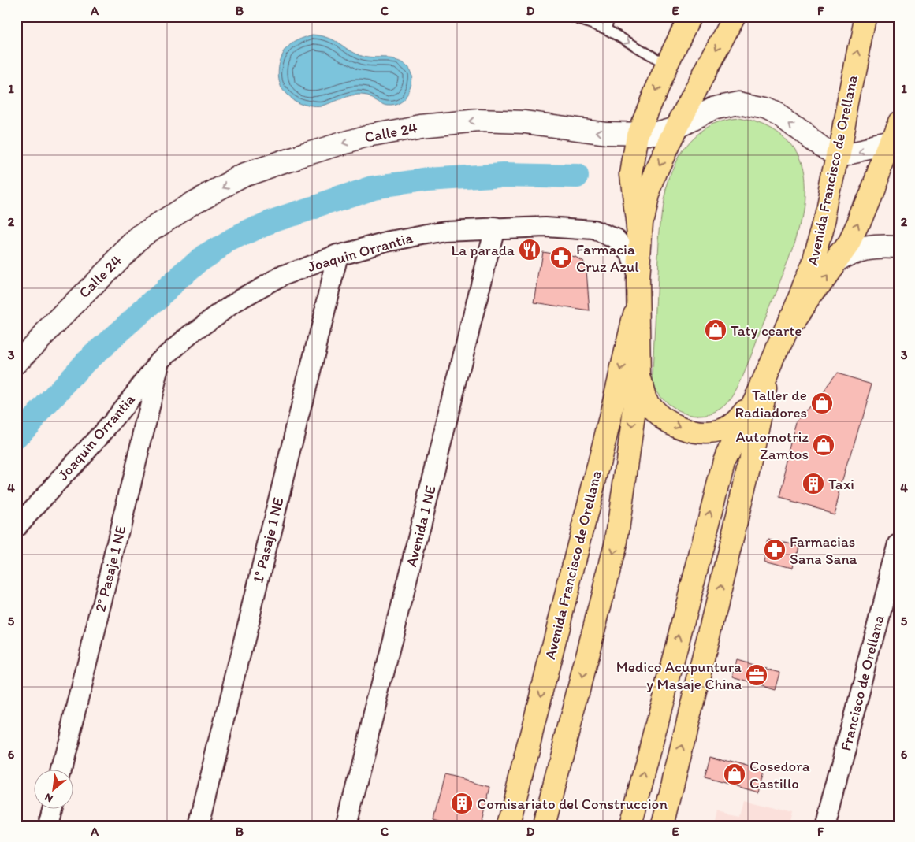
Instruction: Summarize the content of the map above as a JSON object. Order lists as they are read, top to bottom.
{
  "streets": {
    "main road": ["Avenida Francisco de Orellana"],
    "street": [
      "Calle 24",
      "Joaquin Orrantia",
      "Avenida 1 NE",
      "1° Pasaje 1 NE",
      "2° Pasaje 1 NE",
      "Francisco de Orellana"
    ]
  },
  "crossings": [
    ["Calle 24", "Avenida Francisco de Orellana"],
    ["Avenida Francisco de Orellana", "Joaquin Orrantia"],
    ["Joaquin Orrantia", "Avenida 1 NE"],
    ["Joaquin Orrantia", "1° Pasaje 1 NE"],
    ["Joaquin Orrantia", "2° Pasaje 1 NE"]
  ],
  "one_way": ["Calle 24"],
  "places": {
    "restaurant": ["La parada"],
    "pharmacy": ["Farmacia Cruz Azul", "Farmacias Sana Sana"],
    "shop": [
      "Taty cearte",
      "Taller de Radiadores",
      "Automotriz Zamtos",
      "Cosedora Castillo"
    ],
    "building": ["Taxi", "Comisariato del Construccion"],
    "office": ["Medico Acupuntura y Masaje China"]
  },
  "north": "bottom left",
  "grid": {
    "columns": [
      "A",
      "B",
      "C",
      "D",
      "E",
      "F"
    ],
    "rows": [
      "1",
      "2",
      "3",
      "4",
      "5",
      "6"
    ]
  }
}
